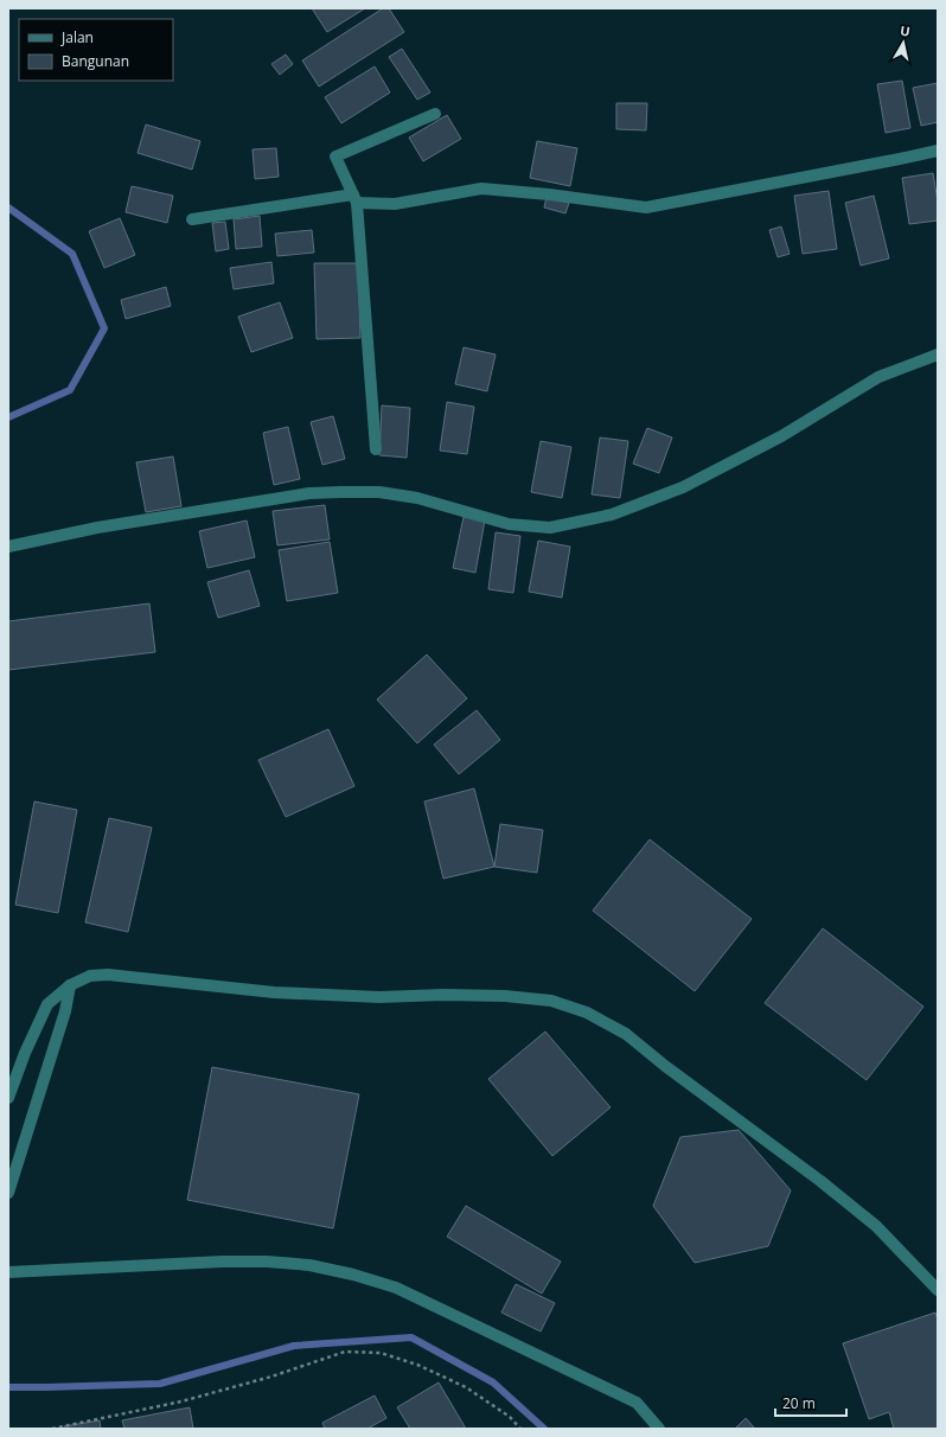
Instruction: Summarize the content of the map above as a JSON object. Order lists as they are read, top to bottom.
{
  "legend": ["Jalan", "Bangunan"],
  "scale_bar": "20 m",
  "north": "top"
}
